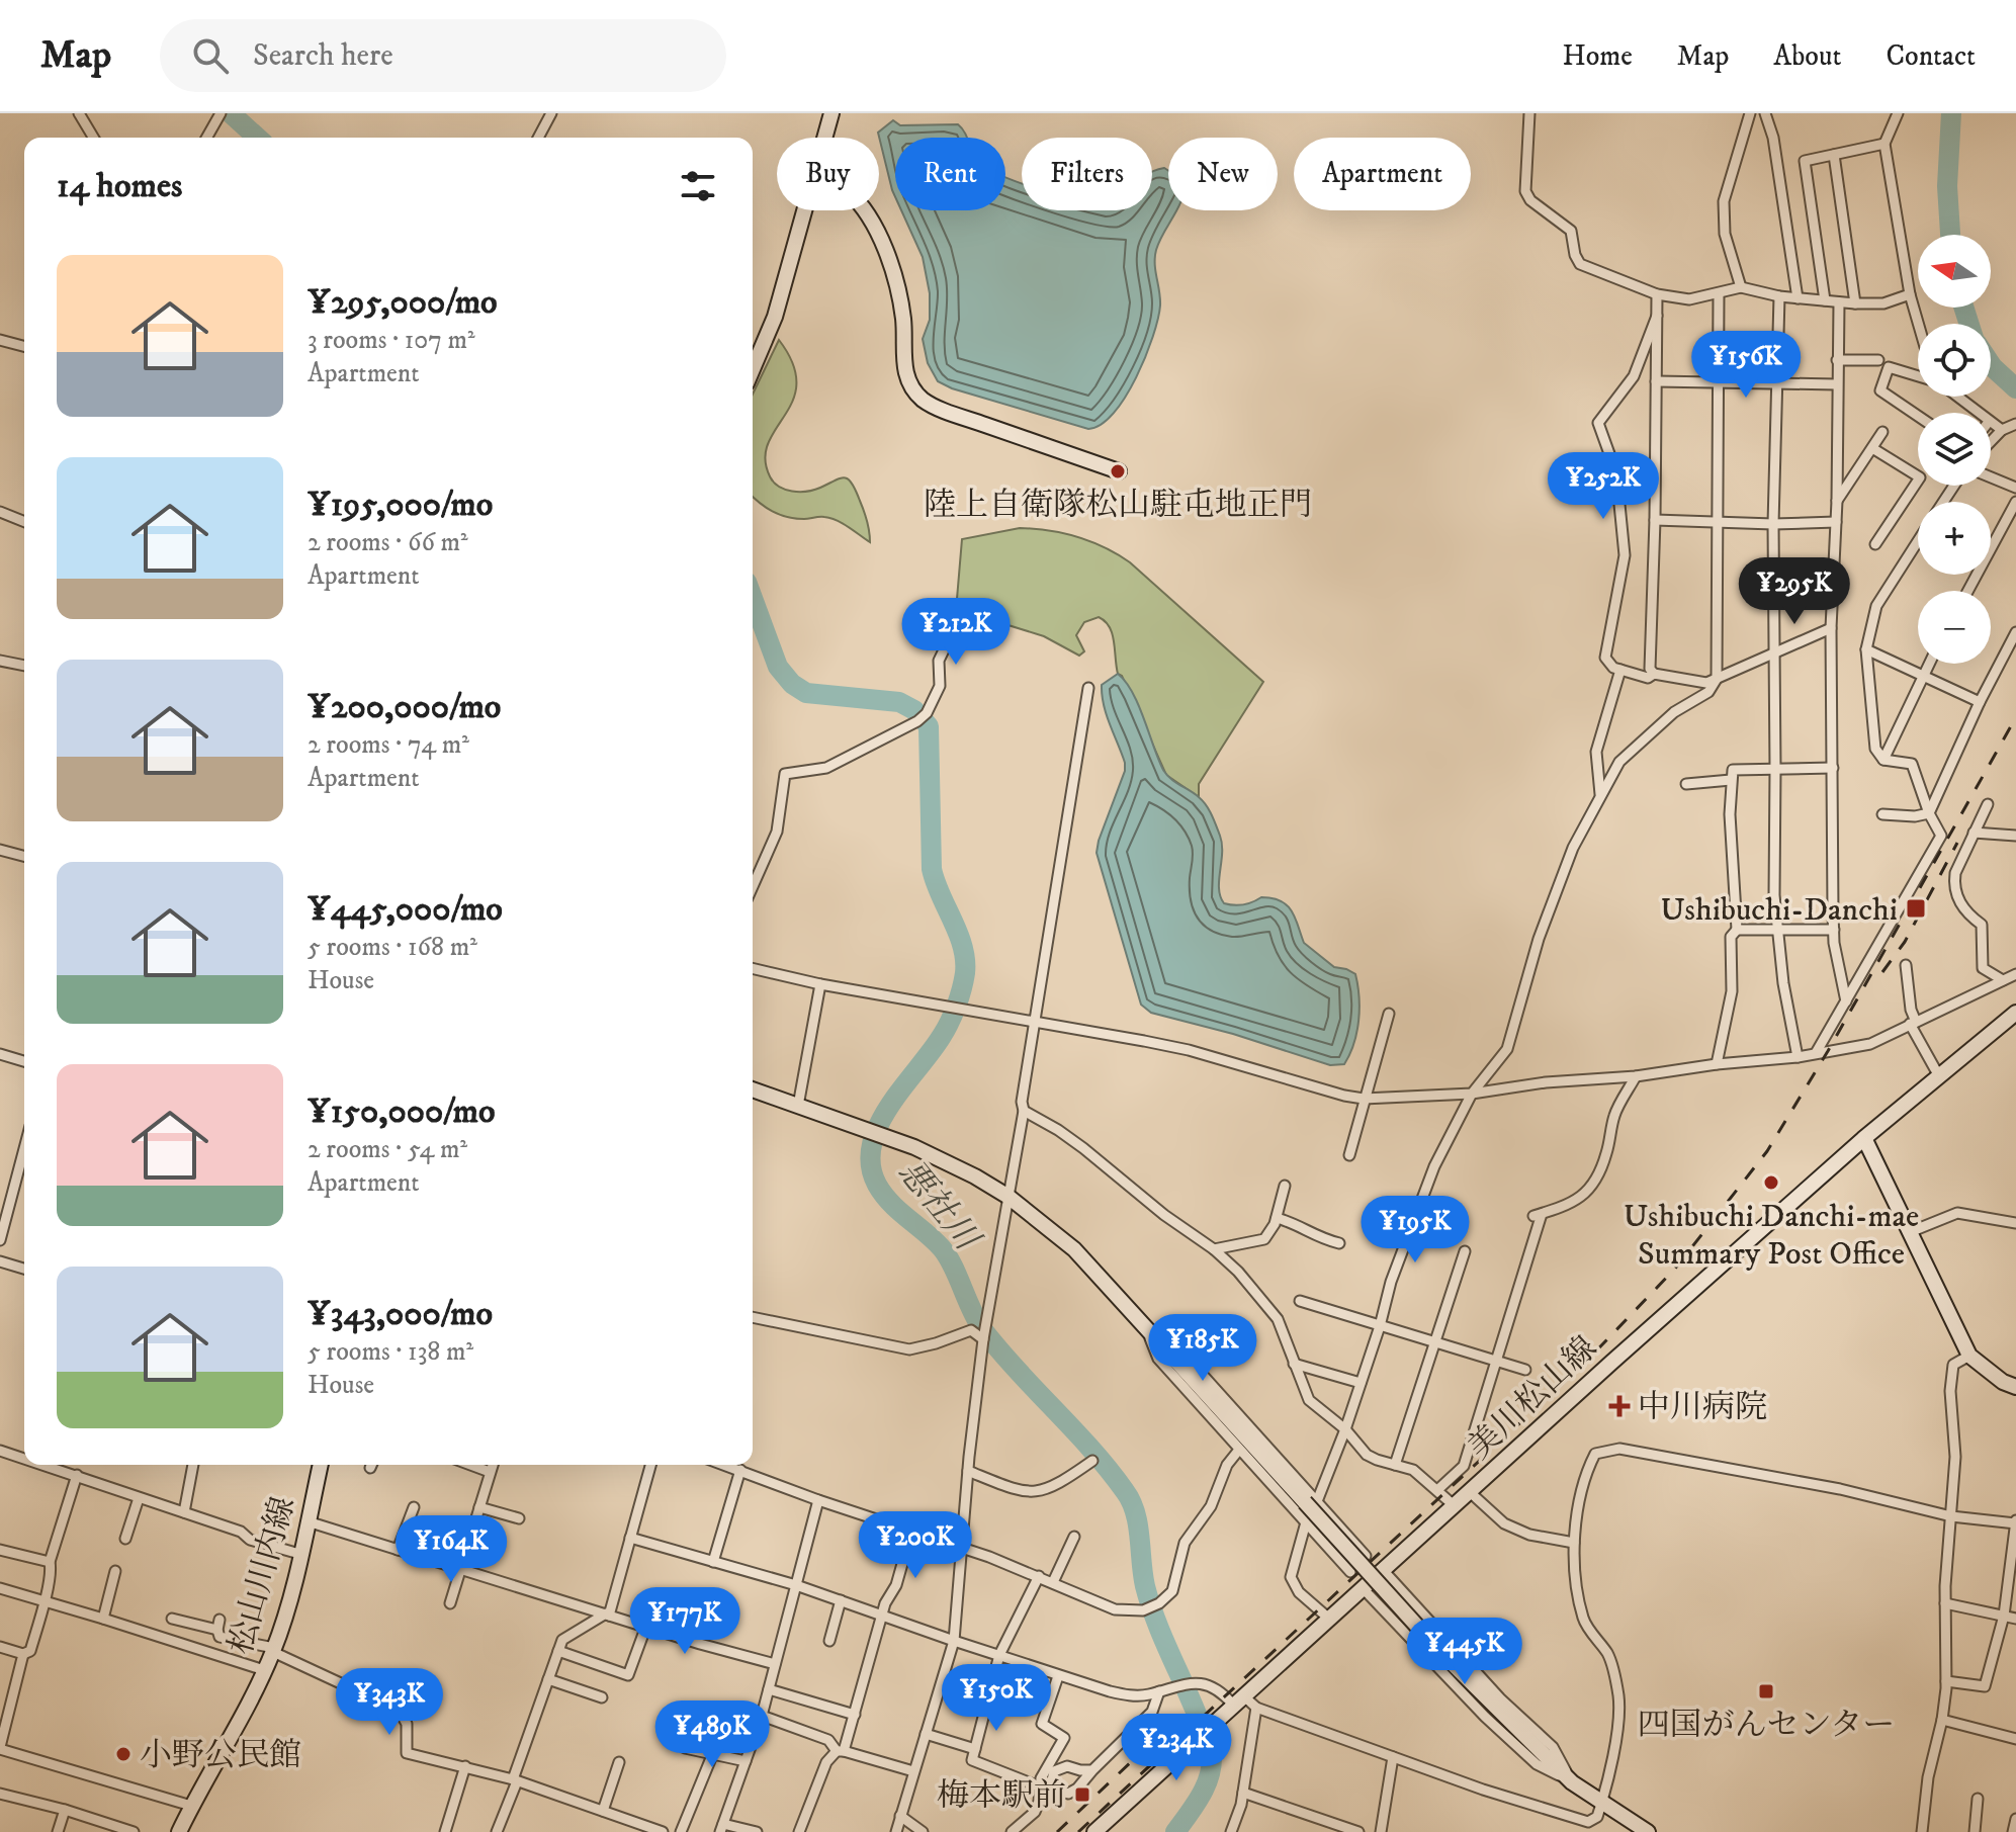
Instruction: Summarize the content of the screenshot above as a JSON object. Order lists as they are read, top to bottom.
{
  "streets": {
    "street": ["美川松山線", "松山川内線"]
  },
  "water": ["悪社川"],
  "places": {
    "other": ["陸上自衛隊松山駐屯地正門", "Ushibuchi Danchi-mae Summary Post Office", "小野公民館"],
    "transit": ["Ushibuchi-Danchi", "四国がんセンター", "梅本駅前"],
    "health": ["中川病院"]
  },
  "north": "left",
  "page": {
    "header": "Map",
    "search": "Search here",
    "nav": [
      "Home",
      "Map",
      "About",
      "Contact"
    ],
    "chip": [
      "Buy",
      "Rent",
      "Filters",
      "New",
      "Apartment"
    ],
    "heading": "14 homes",
    "map_buttons": ["+", "−"],
    "list": [
      {
        "name": "¥295,000/mo",
        "note": "3 rooms · 107 m² · Apartment"
      },
      {
        "name": "¥195,000/mo",
        "note": "2 rooms · 66 m² · Apartment"
      },
      {
        "name": "¥200,000/mo",
        "note": "2 rooms · 74 m² · Apartment"
      },
      {
        "name": "¥445,000/mo",
        "note": "5 rooms · 168 m² · House"
      },
      {
        "name": "¥150,000/mo",
        "note": "2 rooms · 54 m² · Apartment"
      },
      {
        "name": "¥343,000/mo",
        "note": "5 rooms · 138 m² · House"
      }
    ],
    "price": [
      "¥156K",
      "¥252K",
      "¥295K",
      "¥212K",
      "¥195K",
      "¥185K",
      "¥200K",
      "¥164K",
      "¥177K",
      "¥445K",
      "¥150K",
      "¥343K",
      "¥489K",
      "¥234K"
    ]
  }
}
